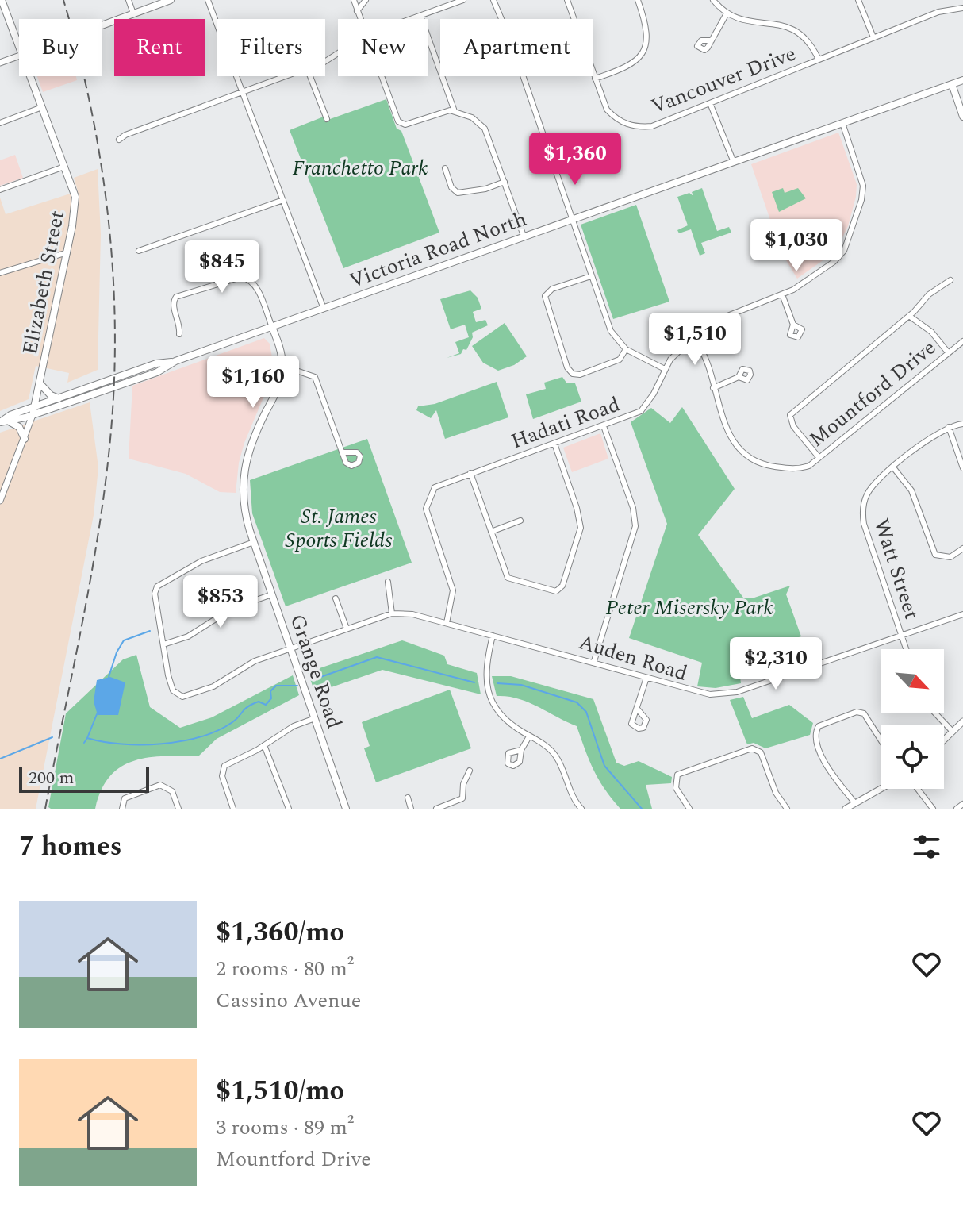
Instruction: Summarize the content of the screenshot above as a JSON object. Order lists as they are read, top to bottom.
{
  "streets": {
    "main road": ["Victoria Road North", "Elizabeth Street", "Grange Road"],
    "street": [
      "Vancouver Drive",
      "Mountford Drive",
      "Hadati Road",
      "Watt Street",
      "Auden Road"
    ]
  },
  "crossings": [
    ["Victoria Road North", "Hadati Road"],
    ["Mountford Drive", "Hadati Road"],
    ["Hadati Road", "Auden Road"],
    ["Watt Street", "Auden Road"],
    ["Auden Road", "Grange Road"]
  ],
  "parks": ["Franchetto Park", "St. James Sports Fields", "Peter Misersky Park"],
  "scale_bar": "200 m",
  "north": "bottom right",
  "page": {
    "chip": [
      "Buy",
      "Rent",
      "Filters",
      "New",
      "Apartment"
    ],
    "price": [
      "$1,360",
      "$1,030",
      "$845",
      "$1,510",
      "$1,160",
      "$853",
      "$2,310"
    ],
    "scale": "200 m",
    "heading": "7 homes",
    "list": [
      {
        "name": "$1,360/mo",
        "note": "2 rooms · 80 m² · Cassino Avenue"
      },
      {
        "name": "$1,510/mo",
        "note": "3 rooms · 89 m² · Mountford Drive"
      }
    ]
  }
}
